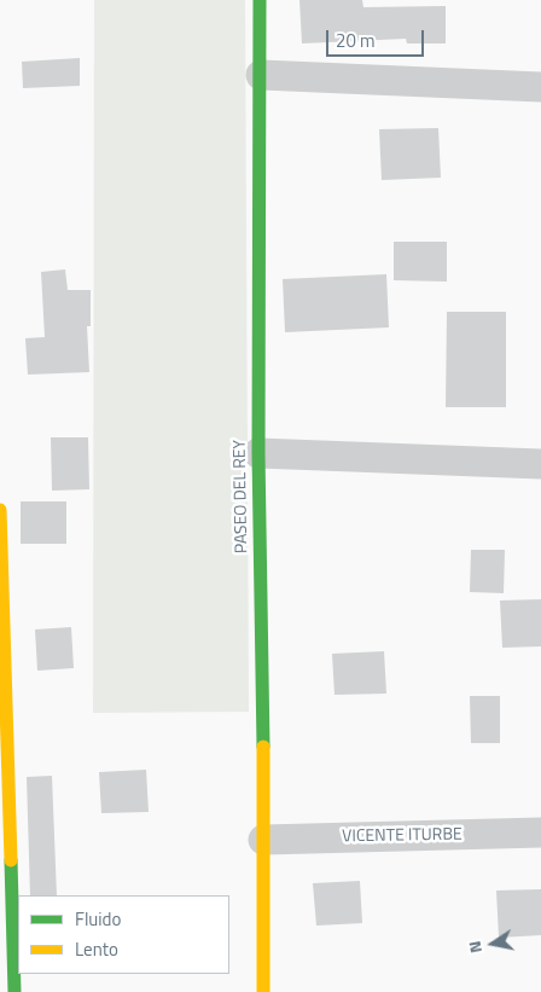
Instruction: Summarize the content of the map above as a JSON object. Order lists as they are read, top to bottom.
{
  "streets": {
    "street": ["PASEO DEL REY", "VICENTE ITURBE"]
  },
  "crossings": [
    ["PASEO DEL REY", "VICENTE ITURBE"]
  ],
  "legend": ["Fluido", "Lento"],
  "scale_bar": "20 m",
  "north": "left"
}
